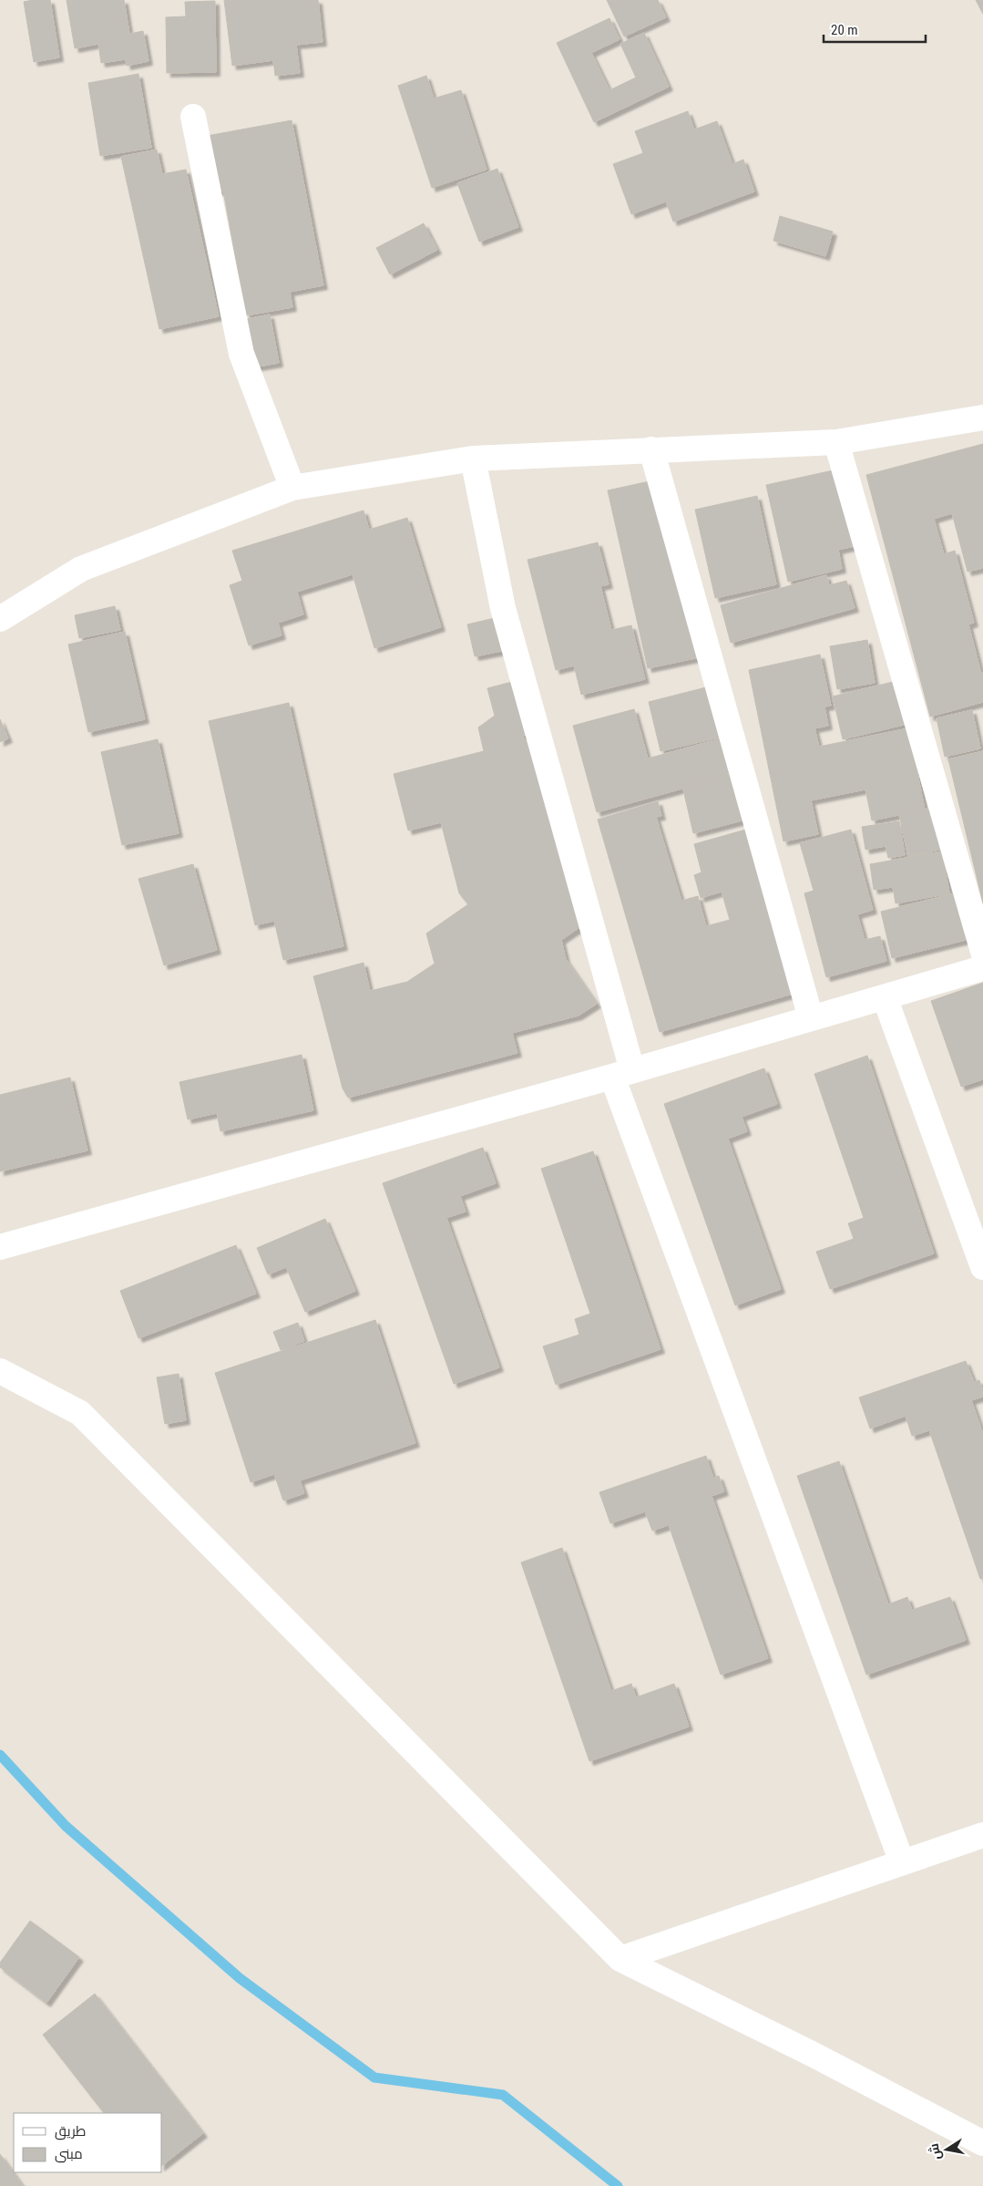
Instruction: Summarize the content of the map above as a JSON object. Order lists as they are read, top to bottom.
{
  "legend": ["طريق", "مبنى"],
  "scale_bar": "20 m",
  "north": "left"
}
